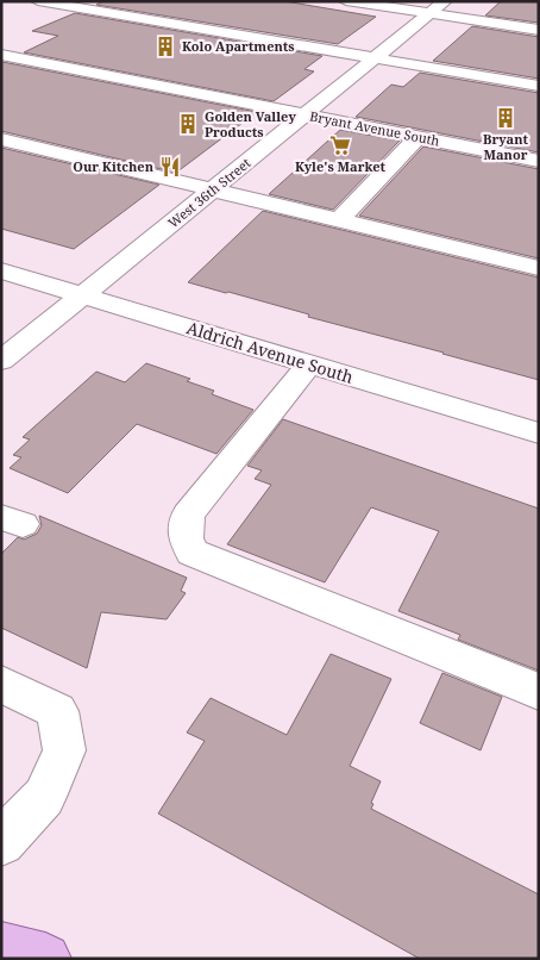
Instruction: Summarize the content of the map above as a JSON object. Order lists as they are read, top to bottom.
{
  "streets": {
    "street": ["Bryant Avenue South", "West 36th Street", "Aldrich Avenue South"]
  },
  "crossings": [
    ["Bryant Avenue South", "West 36th Street"],
    ["West 36th Street", "Aldrich Avenue South"]
  ],
  "places": {
    "building": ["Kolo Apartments", "Bryant Manor", "Golden Valley Products"],
    "supermarket": ["Kyle's Market"],
    "restaurant": ["Our Kitchen"]
  }
}
